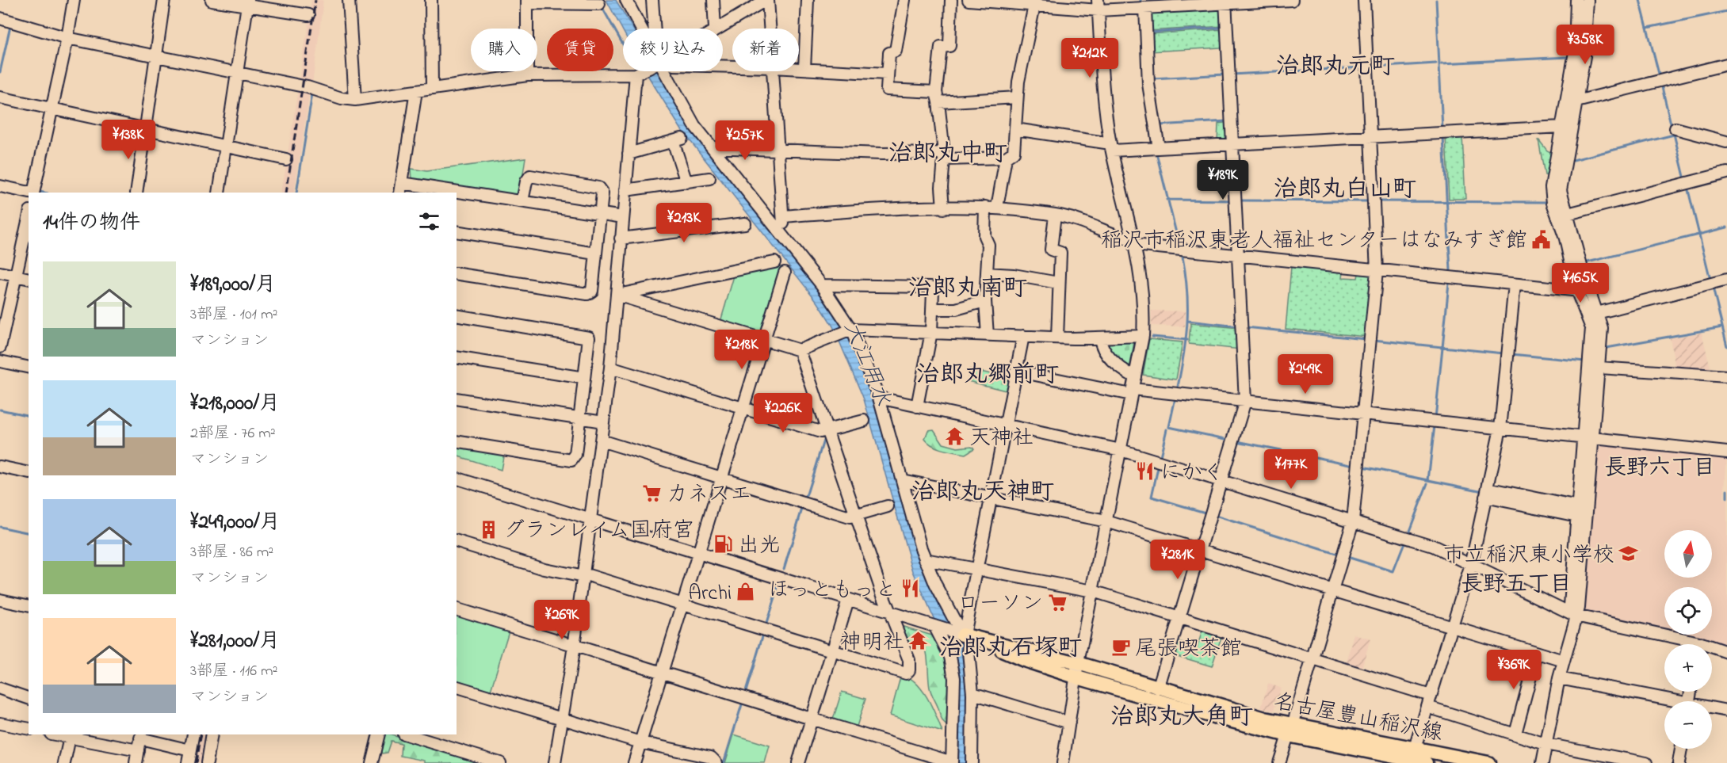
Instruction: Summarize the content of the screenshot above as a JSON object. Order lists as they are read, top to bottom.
{
  "streets": {
    "main road": ["名古屋豊山稲沢線"]
  },
  "districts": [
    "治郎丸元町",
    "治郎丸中町",
    "治郎丸白山町",
    "治郎丸南町",
    "治郎丸郷前町",
    "長野六丁目",
    "治郎丸天神町",
    "長野五丁目",
    "治郎丸石塚町",
    "治郎丸大角町"
  ],
  "water": ["大江用水"],
  "places": {
    "public building": ["稲沢市稲沢東老人福祉センターはなみすぎ館"],
    "temple": ["天神社", "神明社"],
    "restaurant": ["にかく", "ほっともっと"],
    "supermarket": ["カネスエ", "ローソン"],
    "building": ["グランレイム国府宮"],
    "fuel station": ["出光"],
    "school or university": ["市立稲沢東小学校"],
    "shop": ["Archi"],
    "cafe": ["尾張喫茶館"]
  },
  "north": "top",
  "page": {
    "price": [
      "¥358K",
      "¥212K",
      "¥138K",
      "¥257K",
      "¥189K",
      "¥213K",
      "¥165K",
      "¥218K",
      "¥249K",
      "¥226K",
      "¥177K",
      "¥281K",
      "¥269K",
      "¥369K"
    ],
    "chip": [
      "購入",
      "賃貸",
      "絞り込み",
      "新着"
    ],
    "heading": "14件の物件",
    "list": [
      {
        "name": "¥189,000/月",
        "note": "3部屋 · 101 m² · マンション"
      },
      {
        "name": "¥218,000/月",
        "note": "2部屋 · 76 m² · マンション"
      },
      {
        "name": "¥249,000/月",
        "note": "3部屋 · 86 m² · マンション"
      },
      {
        "name": "¥281,000/月",
        "note": "3部屋 · 116 m² · マンション"
      }
    ],
    "map_buttons": ["+", "−"]
  }
}
